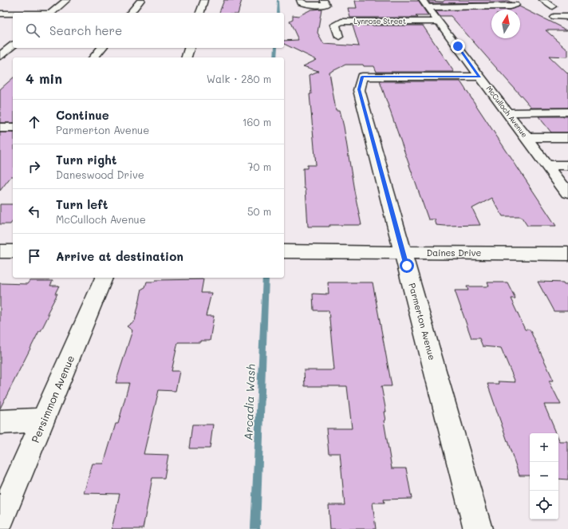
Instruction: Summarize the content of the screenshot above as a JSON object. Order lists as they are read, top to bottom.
{
  "streets": {
    "street": [
      "Lynrose Street",
      "McCulloch Avenue",
      "Daines Drive",
      "Parmerton Avenue",
      "Persimmon Avenue"
    ]
  },
  "crossings": [
    ["Lynrose Street", "McCulloch Avenue"],
    ["McCulloch Avenue", "Parmerton Avenue"],
    ["Daines Drive", "Parmerton Avenue"]
  ],
  "water": ["Arcadia Wash"],
  "north": "top",
  "page": {
    "search": "Search here",
    "heading": ["4 min", "Walk · 280 m"],
    "list": [
      ["Continue", "Parmerton Avenue", "160 m"],
      ["Turn right", "Daneswood Drive", "70 m"],
      ["Turn left", "McCulloch Avenue", "50 m"],
      "Arrive at destination"
    ],
    "map_buttons": ["+", "−"]
  }
}
